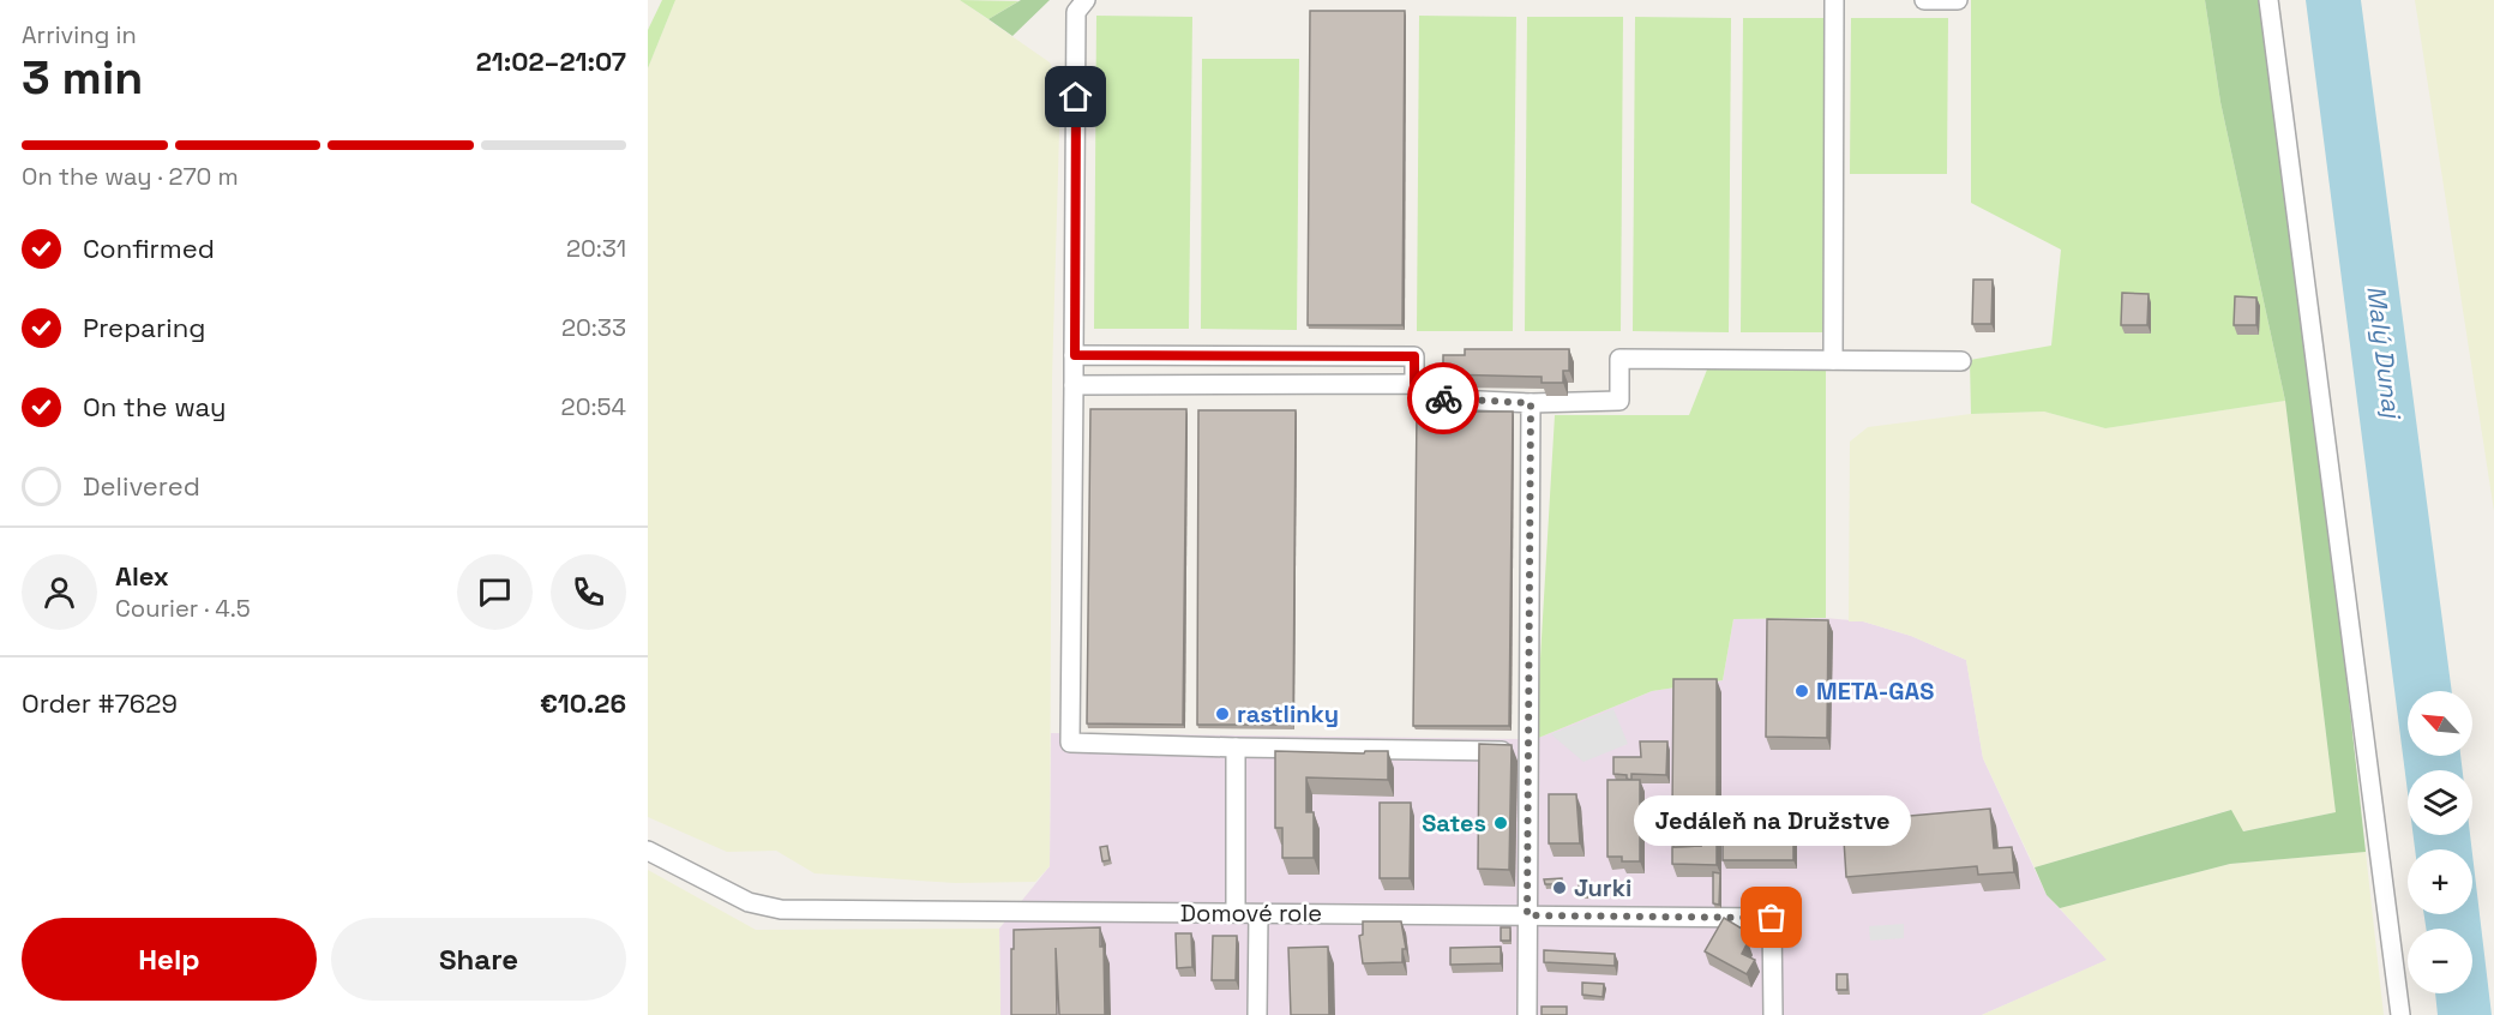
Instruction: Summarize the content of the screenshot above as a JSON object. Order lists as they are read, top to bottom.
{
  "streets": {
    "street": ["Domové role"]
  },
  "water": ["Malý Dunaj"],
  "places": [
    "META-GAS",
    "rastlinky",
    "Sates",
    "Jurki",
    "Jedáleň na Družstve"
  ],
  "north": "top left",
  "page": {
    "heading": ["3 min", "Arriving in", "21:02–21:07"],
    "panel": [
      "Alex",
      "Courier · 4.5",
      "Order #7629",
      "€10.26"
    ],
    "bar": "On the way · 270 m",
    "list": [
      ["Confirmed", "20:31"],
      ["Preparing", "20:33"],
      ["On the way", "20:54"],
      "Delivered"
    ],
    "map_buttons": ["+", "−"],
    "bubble": "Jedáleň na Družstve",
    "buttons": ["Help", "Share"]
  }
}
